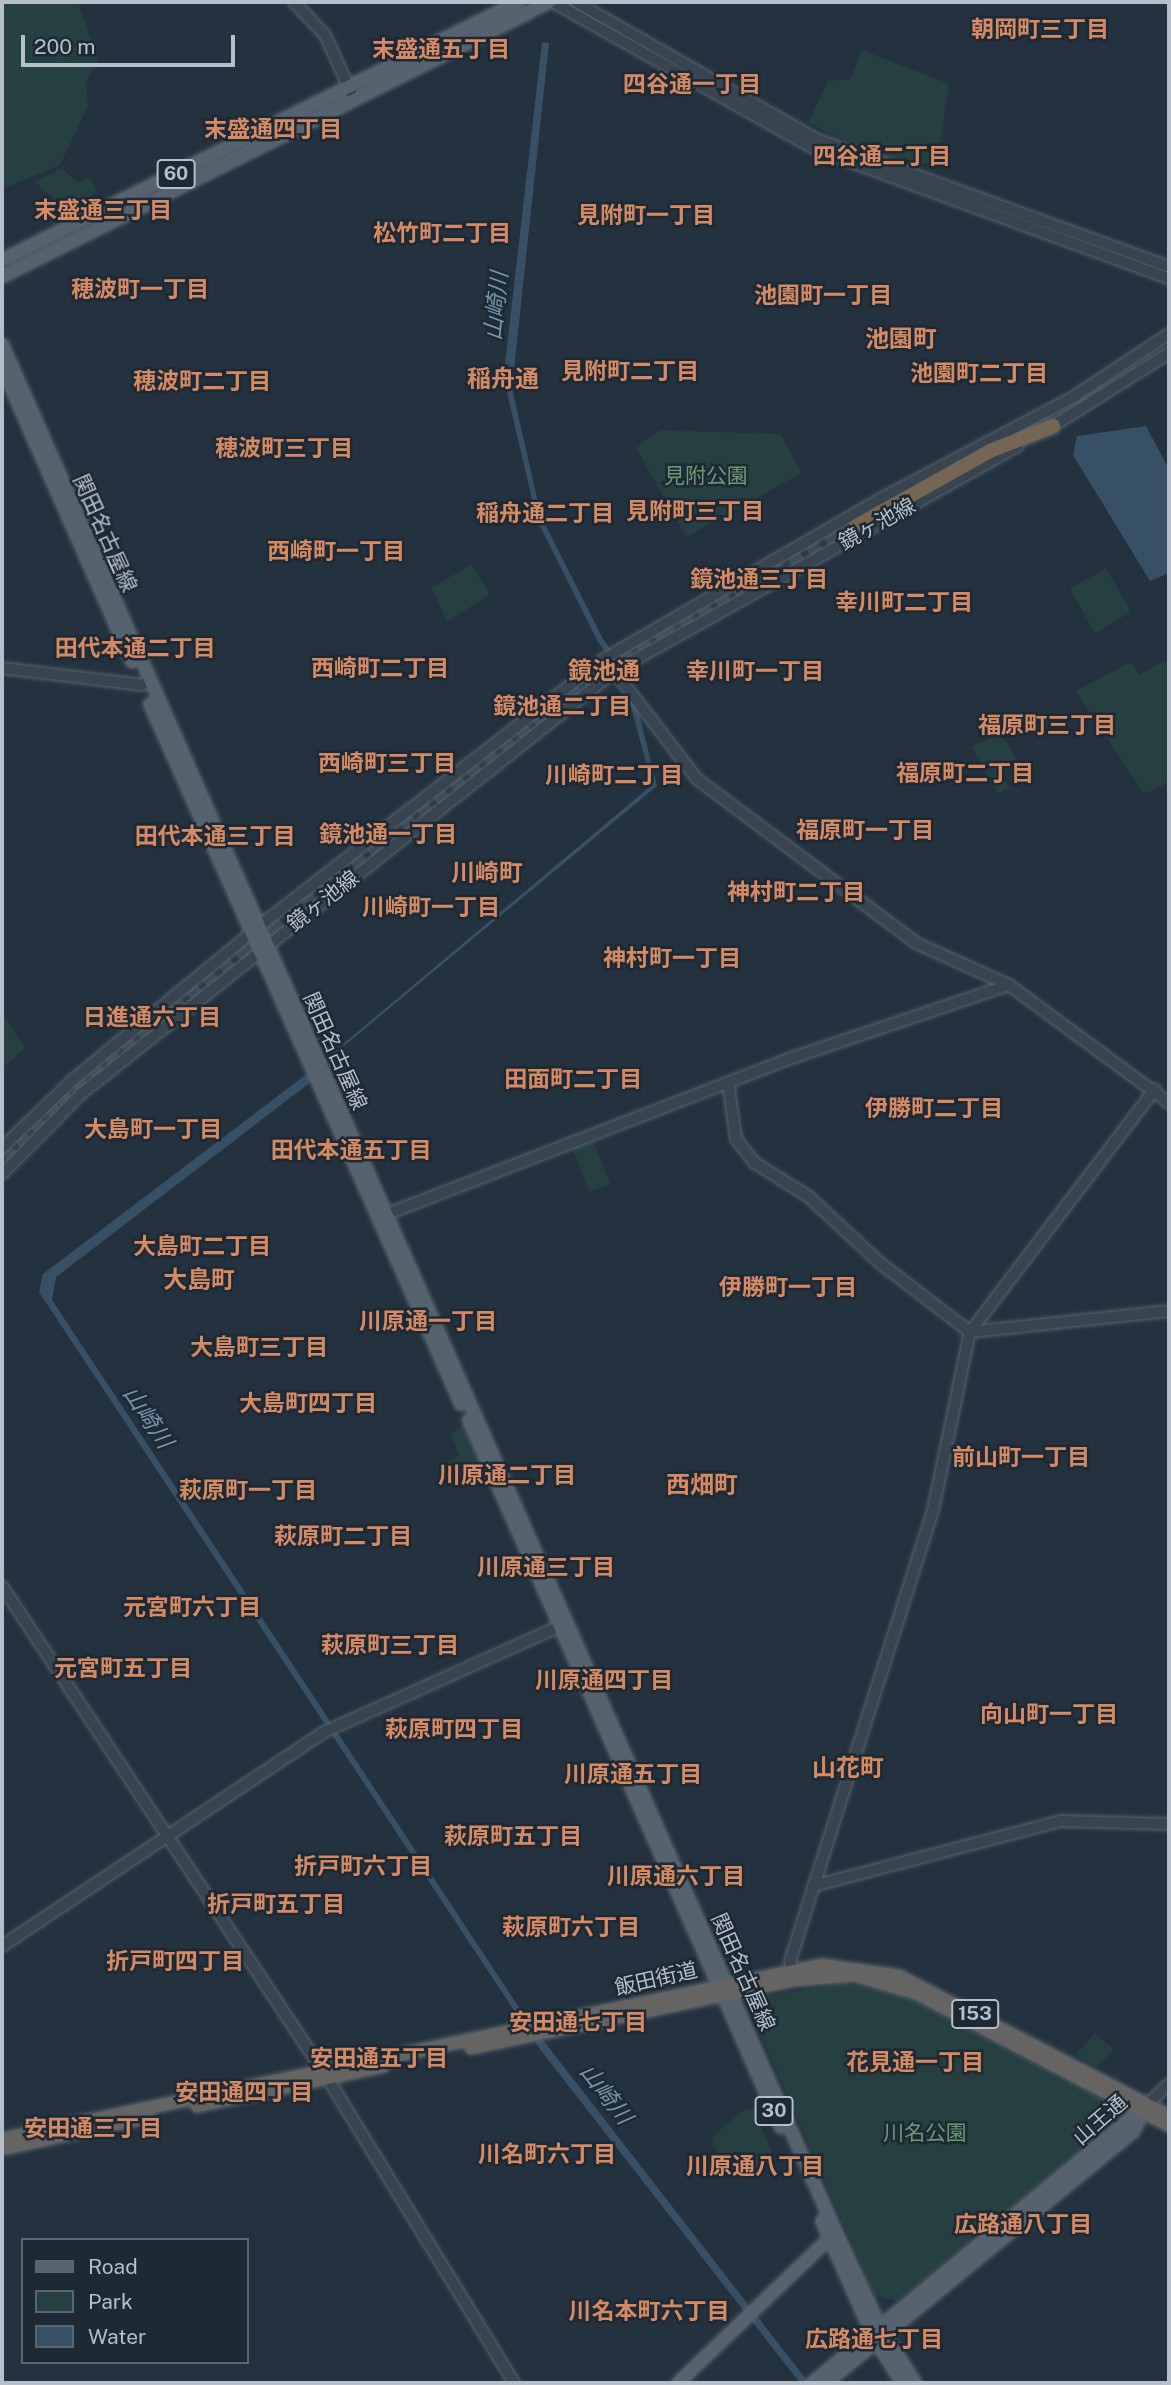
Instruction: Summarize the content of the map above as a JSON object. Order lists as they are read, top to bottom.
{
  "streets": {
    "highway": ["飯田街道", "153"],
    "main road": [
      "60",
      "関田名古屋線",
      "30",
      "山王通"
    ],
    "street": ["鏡ヶ池線"]
  },
  "crossings": [
    ["鏡ヶ池線", "関田名古屋線"],
    ["関田名古屋線", "飯田街道"],
    ["関田名古屋線", "山王通"],
    ["飯田街道", "山王通"]
  ],
  "districts": [
    "朝岡町三丁目",
    "末盛通五丁目",
    "四谷通一丁目",
    "末盛通四丁目",
    "四谷通二丁目",
    "末盛通三丁目",
    "見附町一丁目",
    "松竹町二丁目",
    "穂波町一丁目",
    "池園町一丁目",
    "池園町",
    "見附町二丁目",
    "池園町二丁目",
    "稲舟通",
    "穂波町二丁目",
    "穂波町三丁目",
    "見附町三丁目",
    "稲舟通二丁目",
    "西崎町一丁目",
    "鏡池通三丁目",
    "幸川町二丁目",
    "田代本通二丁目",
    "西崎町二丁目",
    "鏡池通",
    "幸川町一丁目",
    "鏡池通二丁目",
    "福原町三丁目",
    "西崎町三丁目",
    "福原町二丁目",
    "川崎町二丁目",
    "福原町一丁目",
    "鏡池通一丁目",
    "田代本通三丁目",
    "川崎町",
    "神村町二丁目",
    "川崎町一丁目",
    "神村町一丁目",
    "日進通六丁目",
    "田面町二丁目",
    "伊勝町二丁目",
    "大島町一丁目",
    "田代本通五丁目",
    "大島町二丁目",
    "大島町",
    "伊勝町一丁目",
    "川原通一丁目",
    "大島町三丁目",
    "大島町四丁目",
    "前山町一丁目",
    "川原通二丁目",
    "西畑町",
    "萩原町一丁目",
    "萩原町二丁目",
    "川原通三丁目",
    "元宮町六丁目",
    "萩原町三丁目",
    "元宮町五丁目",
    "川原通四丁目",
    "向山町一丁目",
    "萩原町四丁目",
    "山花町",
    "川原通五丁目",
    "萩原町五丁目",
    "折戸町六丁目",
    "川原通六丁目",
    "折戸町五丁目",
    "萩原町六丁目",
    "折戸町四丁目",
    "安田通七丁目",
    "安田通五丁目",
    "花見通一丁目",
    "安田通四丁目",
    "安田通三丁目",
    "川名町六丁目",
    "川原通八丁目",
    "広路通八丁目",
    "川名本町六丁目",
    "広路通七丁目"
  ],
  "water": ["山崎川"],
  "parks": ["見附公園", "川名公園"],
  "legend": ["Road", "Park", "Water"],
  "scale_bar": "200 m"
}
